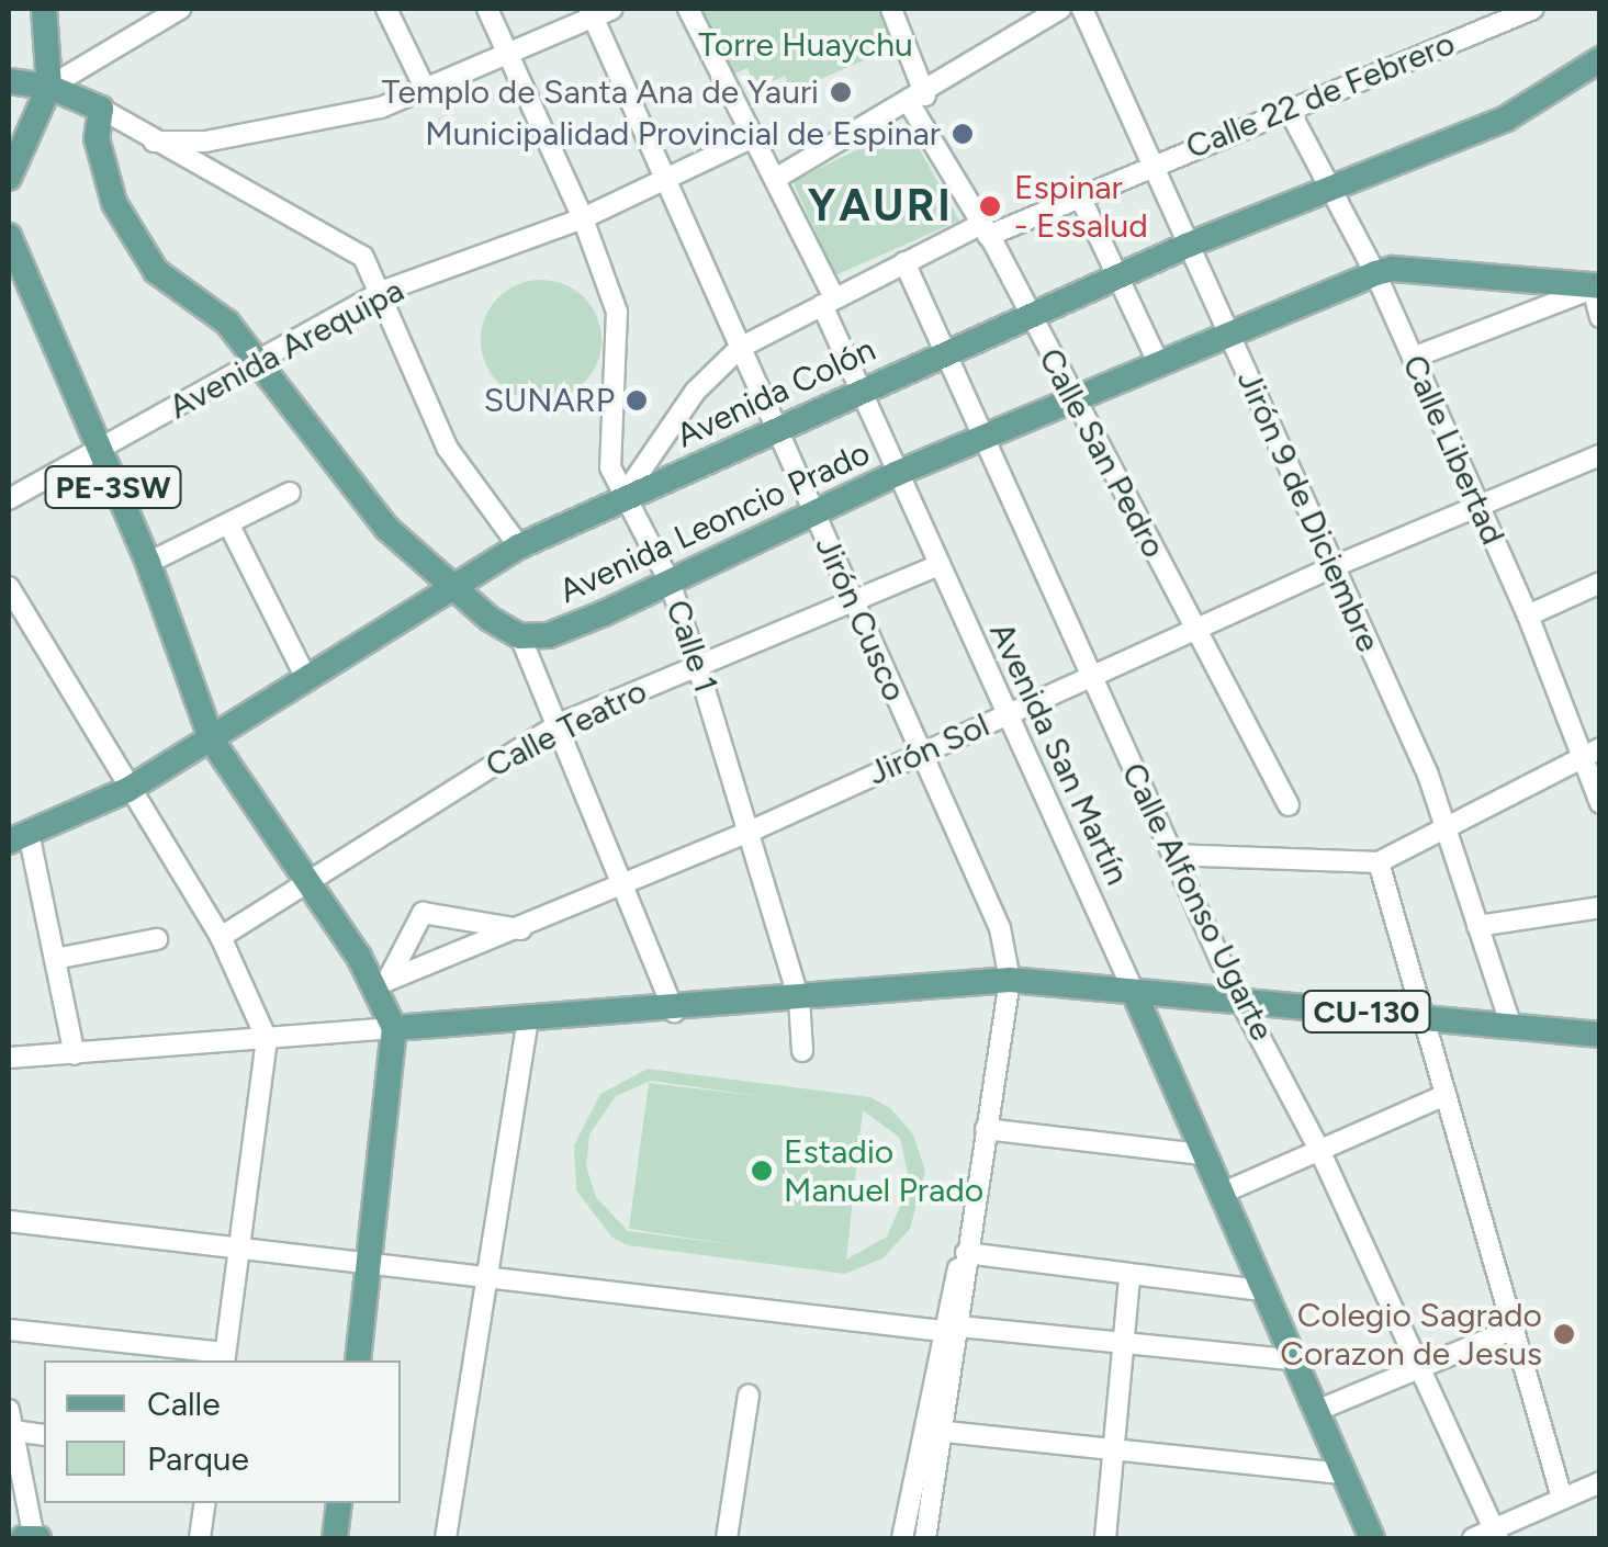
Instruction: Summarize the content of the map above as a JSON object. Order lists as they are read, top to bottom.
{
  "streets": {
    "main road": [
      "Avenida Colón",
      "PE-3SW",
      "Avenida Leoncio Prado",
      "Avenida San Martín",
      "CU-130"
    ],
    "street": [
      "Calle 22 de Febrero",
      "Avenida Arequipa",
      "Calle Libertad",
      "Calle San Pedro",
      "Jirón 9 de Diciembre",
      "Jirón Cusco",
      "Calle 1",
      "Calle Teatro",
      "Jirón Sol",
      "Calle Alfonso Ugarte"
    ]
  },
  "crossings": [
    ["Calle 22 de Febrero", "Avenida Colón"],
    ["Calle 22 de Febrero", "Calle Libertad"],
    ["Calle 22 de Febrero", "Calle San Pedro"],
    ["Calle 22 de Febrero", "Jirón 9 de Diciembre"],
    ["Calle 22 de Febrero", "Jirón Cusco"],
    ["Calle 22 de Febrero", "Calle 1"],
    ["Calle 22 de Febrero", "Avenida San Martín"],
    ["Calle 22 de Febrero", "Calle Alfonso Ugarte"],
    ["Avenida Arequipa", "PE-3SW"],
    ["Avenida Arequipa", "Jirón Cusco"],
    ["Avenida Arequipa", "Calle 1"],
    ["Avenida Arequipa", "Avenida San Martín"],
    ["Avenida Colón", "Calle Libertad"],
    ["Avenida Colón", "Calle San Pedro"],
    ["Avenida Colón", "PE-3SW"],
    ["Avenida Colón", "Jirón 9 de Diciembre"],
    ["Avenida Colón", "Jirón Cusco"],
    ["Avenida Colón", "Calle 1"],
    ["Avenida Colón", "Avenida San Martín"],
    ["Avenida Colón", "Calle Alfonso Ugarte"],
    ["Calle Libertad", "Avenida Leoncio Prado"],
    ["Calle Libertad", "Jirón Sol"],
    ["Calle San Pedro", "Avenida Leoncio Prado"],
    ["Calle San Pedro", "Jirón Sol"],
    ["Jirón 9 de Diciembre", "Avenida Leoncio Prado"],
    ["Jirón 9 de Diciembre", "Jirón Sol"],
    ["Jirón 9 de Diciembre", "CU-130"],
    ["Avenida Leoncio Prado", "Jirón Cusco"],
    ["Avenida Leoncio Prado", "Calle 1"],
    ["Avenida Leoncio Prado", "Avenida San Martín"],
    ["Avenida Leoncio Prado", "Calle Alfonso Ugarte"],
    ["Jirón Cusco", "Calle Teatro"],
    ["Jirón Cusco", "Jirón Sol"],
    ["Calle 1", "Calle Teatro"],
    ["Calle 1", "Jirón Sol"],
    ["Calle Teatro", "Avenida San Martín"],
    ["Jirón Sol", "Avenida San Martín"],
    ["Jirón Sol", "Calle Alfonso Ugarte"],
    ["Avenida San Martín", "CU-130"],
    ["Calle Alfonso Ugarte", "CU-130"]
  ],
  "districts": ["YAURI"],
  "parks": ["Torre Huaychu"],
  "places": [
    "Templo de Santa Ana de Yauri",
    "Municipalidad Provincial de Espinar",
    "Espinar - Essalud",
    "SUNARP",
    "Estadio Manuel Prado",
    "Colegio Sagrado Corazon de Jesus"
  ],
  "legend": ["Calle", "Parque"]
}
